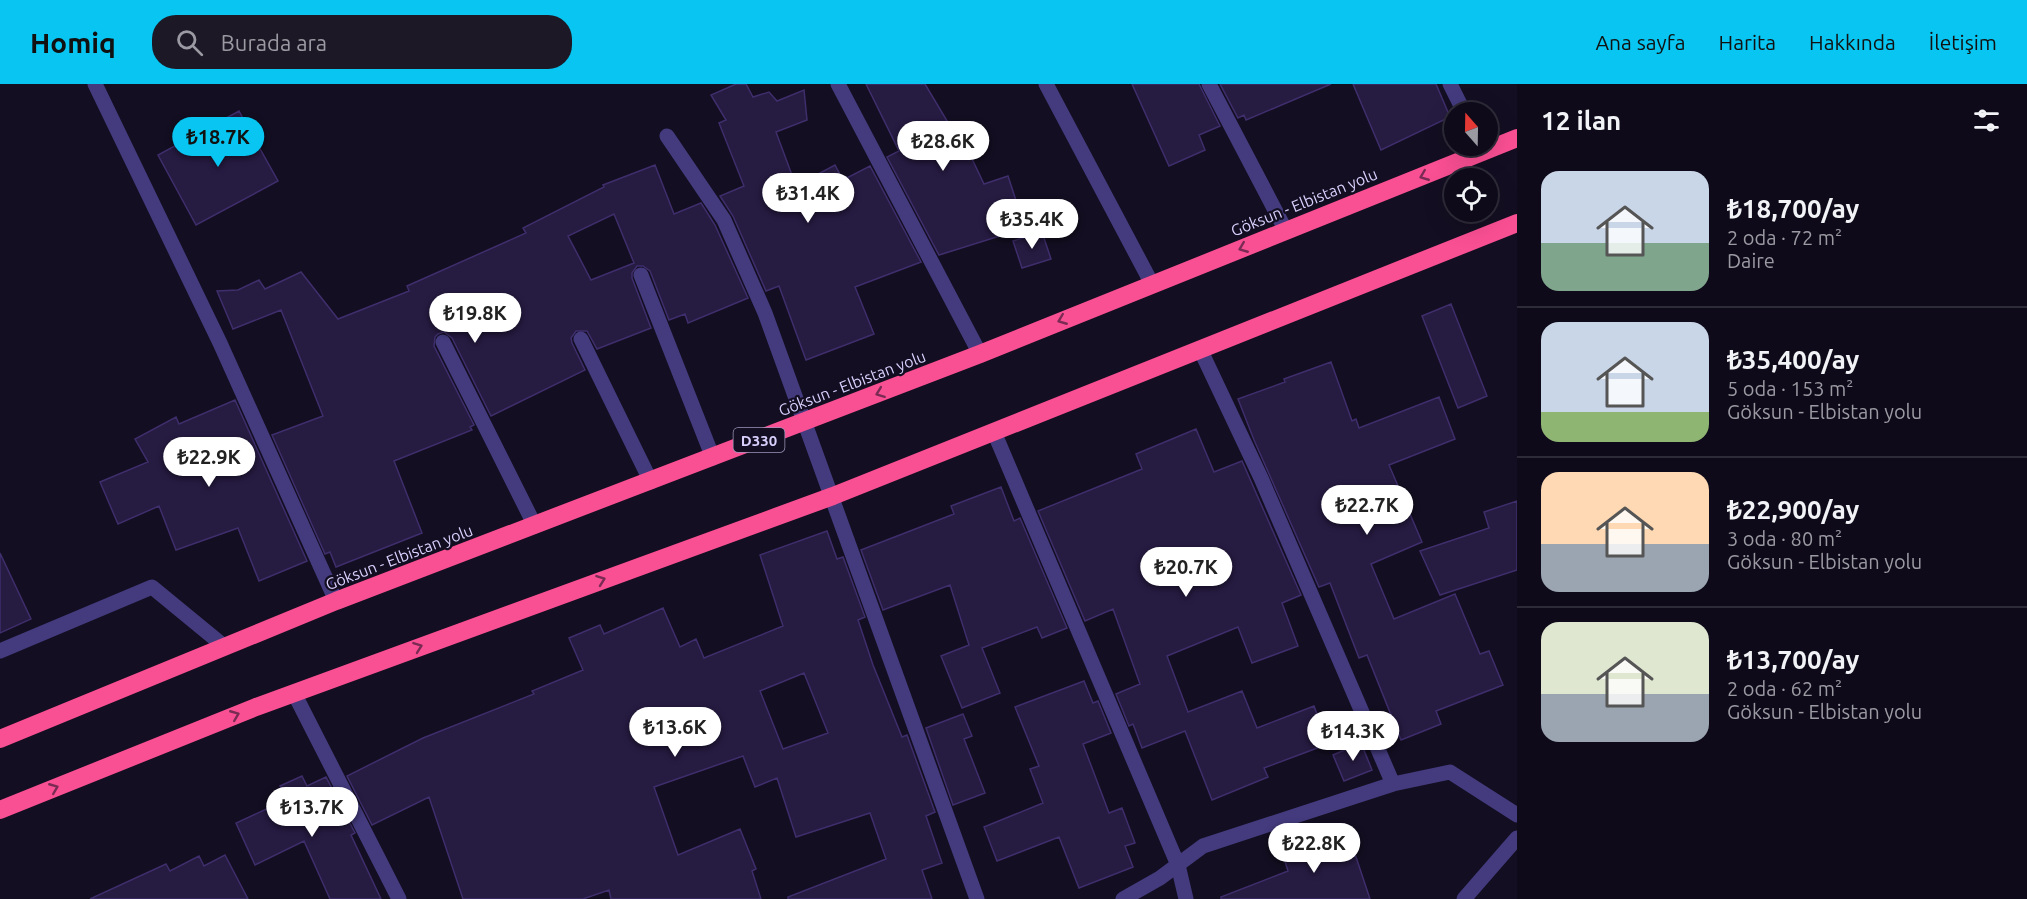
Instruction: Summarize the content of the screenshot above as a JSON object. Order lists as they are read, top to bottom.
{
  "streets": {
    "highway": ["Göksun - Elbistan yolu", "D330"]
  },
  "north": "top",
  "page": {
    "header": "Homiq",
    "search": "Burada ara",
    "nav": [
      "Ana sayfa",
      "Harita",
      "Hakkında",
      "İletişim"
    ],
    "heading": "12 ilan",
    "price": [
      "₺18.7K",
      "₺28.6K",
      "₺31.4K",
      "₺35.4K",
      "₺19.8K",
      "₺22.9K",
      "₺22.7K",
      "₺20.7K",
      "₺13.6K",
      "₺14.3K",
      "₺13.7K",
      "₺22.8K"
    ],
    "list": [
      {
        "name": "₺18,700/ay",
        "note": "2 oda · 72 m² · Daire"
      },
      {
        "name": "₺35,400/ay",
        "note": "5 oda · 153 m² · Göksun - Elbistan yolu"
      },
      {
        "name": "₺22,900/ay",
        "note": "3 oda · 80 m² · Göksun - Elbistan yolu"
      },
      {
        "name": "₺13,700/ay",
        "note": "2 oda · 62 m² · Göksun - Elbistan yolu"
      }
    ]
  }
}
